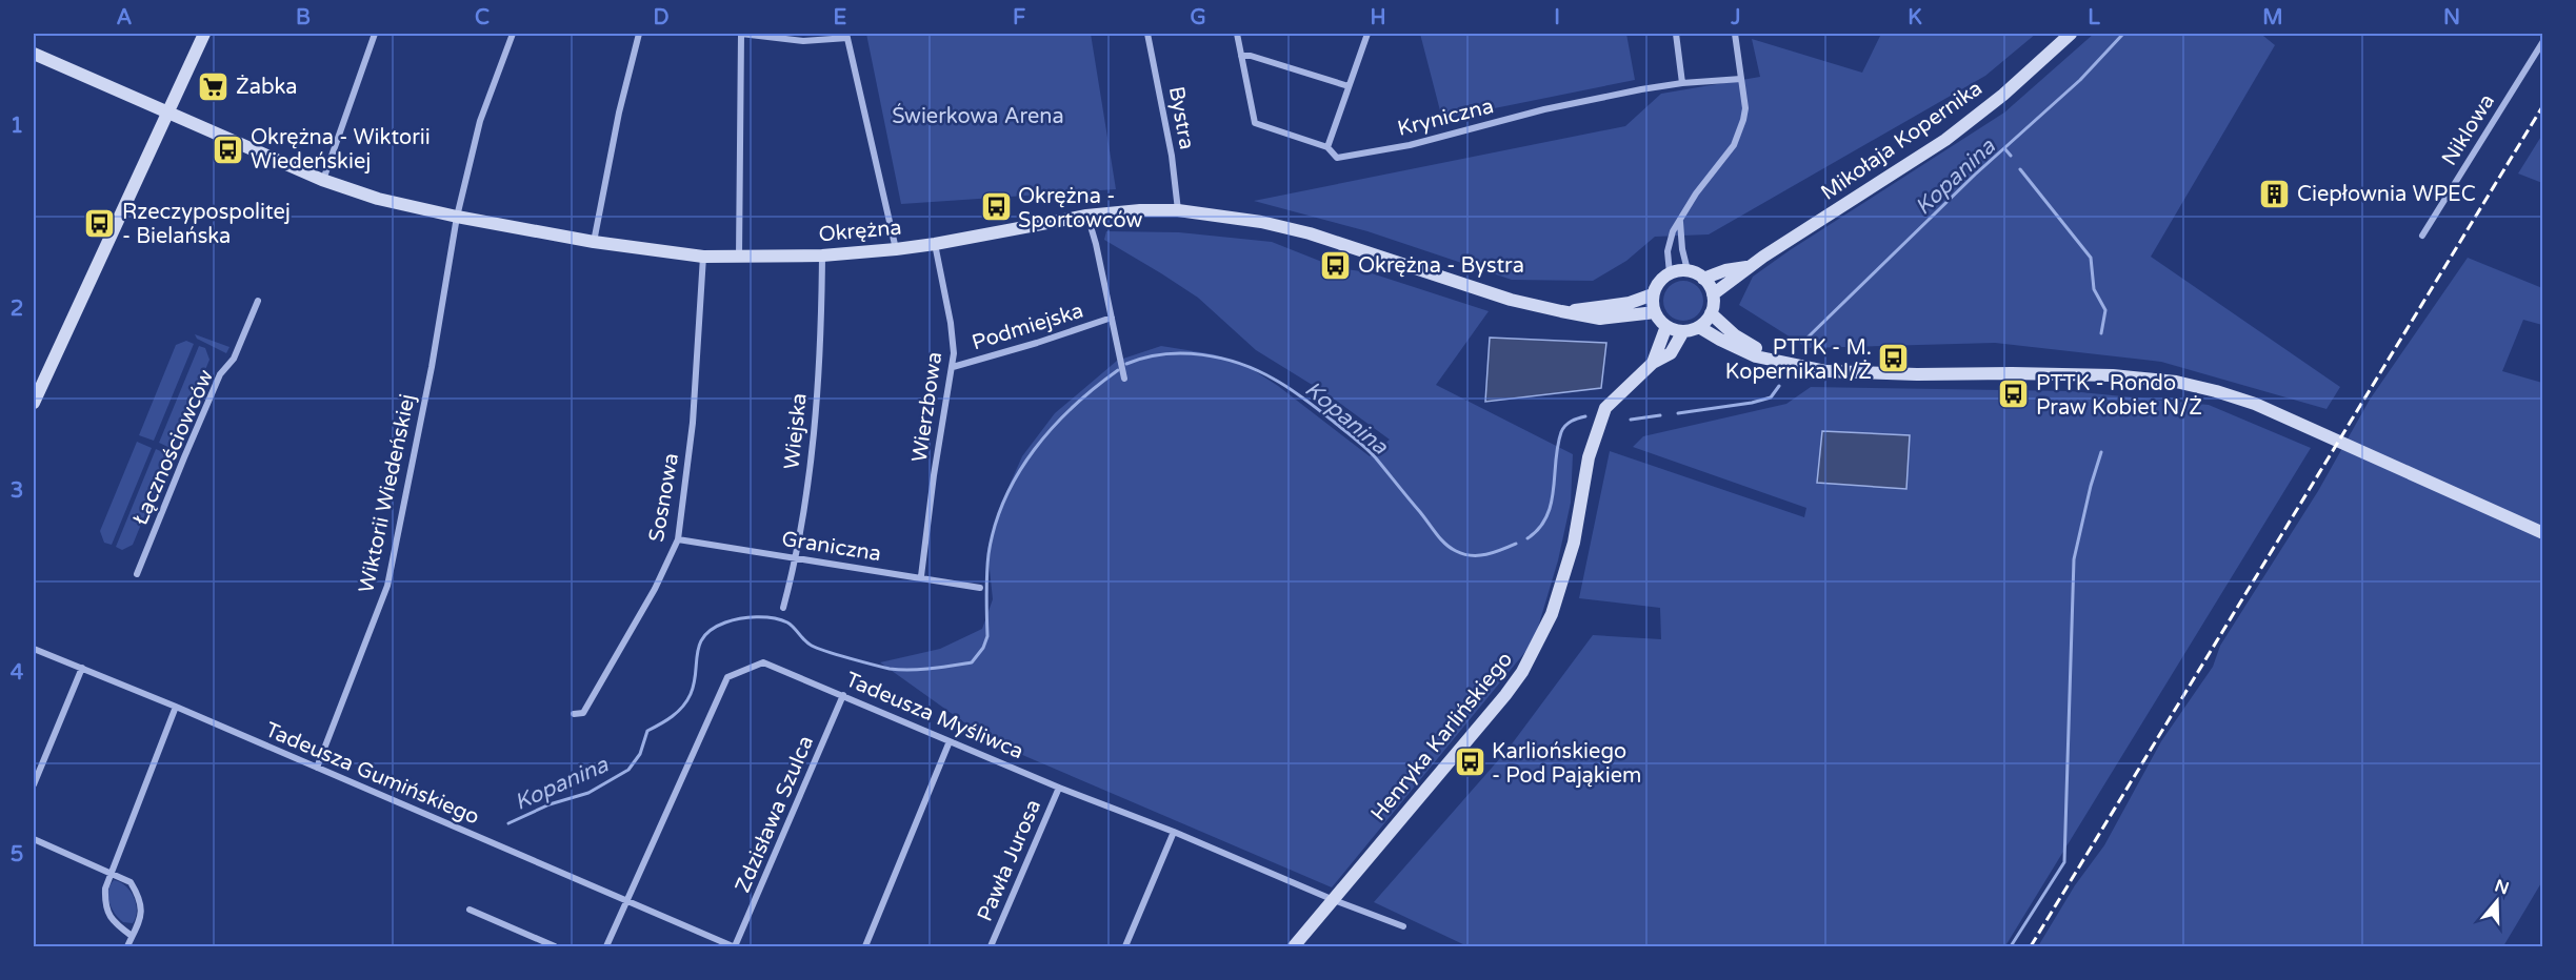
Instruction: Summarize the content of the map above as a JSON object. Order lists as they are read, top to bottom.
{
  "streets": {
    "street": [
      "Kryniczna",
      "Bystra",
      "Niklowa",
      "Mikołaja Kopernika",
      "Okrężna",
      "Podmiejska",
      "Wierzbowa",
      "Wiejska",
      "Łącznościowców",
      "Wiktorii Wiedeńskiej",
      "Sosnowa",
      "Graniczna",
      "Tadeusza Myśliwca",
      "Henryka Karlińskiego",
      "Tadeusza Gumińskiego",
      "Zdzisława Szulca",
      "Pawła Jurosa"
    ]
  },
  "crossings": [
    ["Bystra", "Okrężna"],
    ["Mikołaja Kopernika", "Okrężna"],
    ["Mikołaja Kopernika", "Henryka Karlińskiego"],
    ["Okrężna", "Podmiejska"],
    ["Okrężna", "Wierzbowa"],
    ["Okrężna", "Wiejska"],
    ["Okrężna", "Wiktorii Wiedeńskiej"],
    ["Okrężna", "Sosnowa"],
    ["Okrężna", "Henryka Karlińskiego"],
    ["Podmiejska", "Wierzbowa"],
    ["Wierzbowa", "Graniczna"],
    ["Wiejska", "Graniczna"],
    ["Wiktorii Wiedeńskiej", "Tadeusza Gumińskiego"],
    ["Sosnowa", "Graniczna"],
    ["Tadeusza Myśliwca", "Henryka Karlińskiego"],
    ["Tadeusza Myśliwca", "Tadeusza Gumińskiego"],
    ["Tadeusza Myśliwca", "Zdzisława Szulca"],
    ["Tadeusza Myśliwca", "Pawła Jurosa"],
    ["Tadeusza Gumińskiego", "Zdzisława Szulca"]
  ],
  "water": ["Kopanina"],
  "parks": ["Świerkowa Arena"],
  "places": {
    "supermarket": ["Żabka"],
    "bus stop": [
      "Okrężna - Wiktorii Wiedeńskiej",
      "Okrężna - Sportowców",
      "Rzeczypospolitej - Bielańska",
      "Okrężna - Bystra",
      "PTTK - M. Kopernika N/Ż",
      "PTTK - Rondo Praw Kobiet N/Ż",
      "Karliońskiego - Pod Pająkiem"
    ],
    "building": ["Ciepłownia WPEC"]
  },
  "north": "top",
  "grid": {
    "columns": [
      "A",
      "B",
      "C",
      "D",
      "E",
      "F",
      "G",
      "H",
      "I",
      "J",
      "K",
      "L",
      "M",
      "N"
    ],
    "rows": [
      "1",
      "2",
      "3",
      "4",
      "5"
    ]
  }
}
